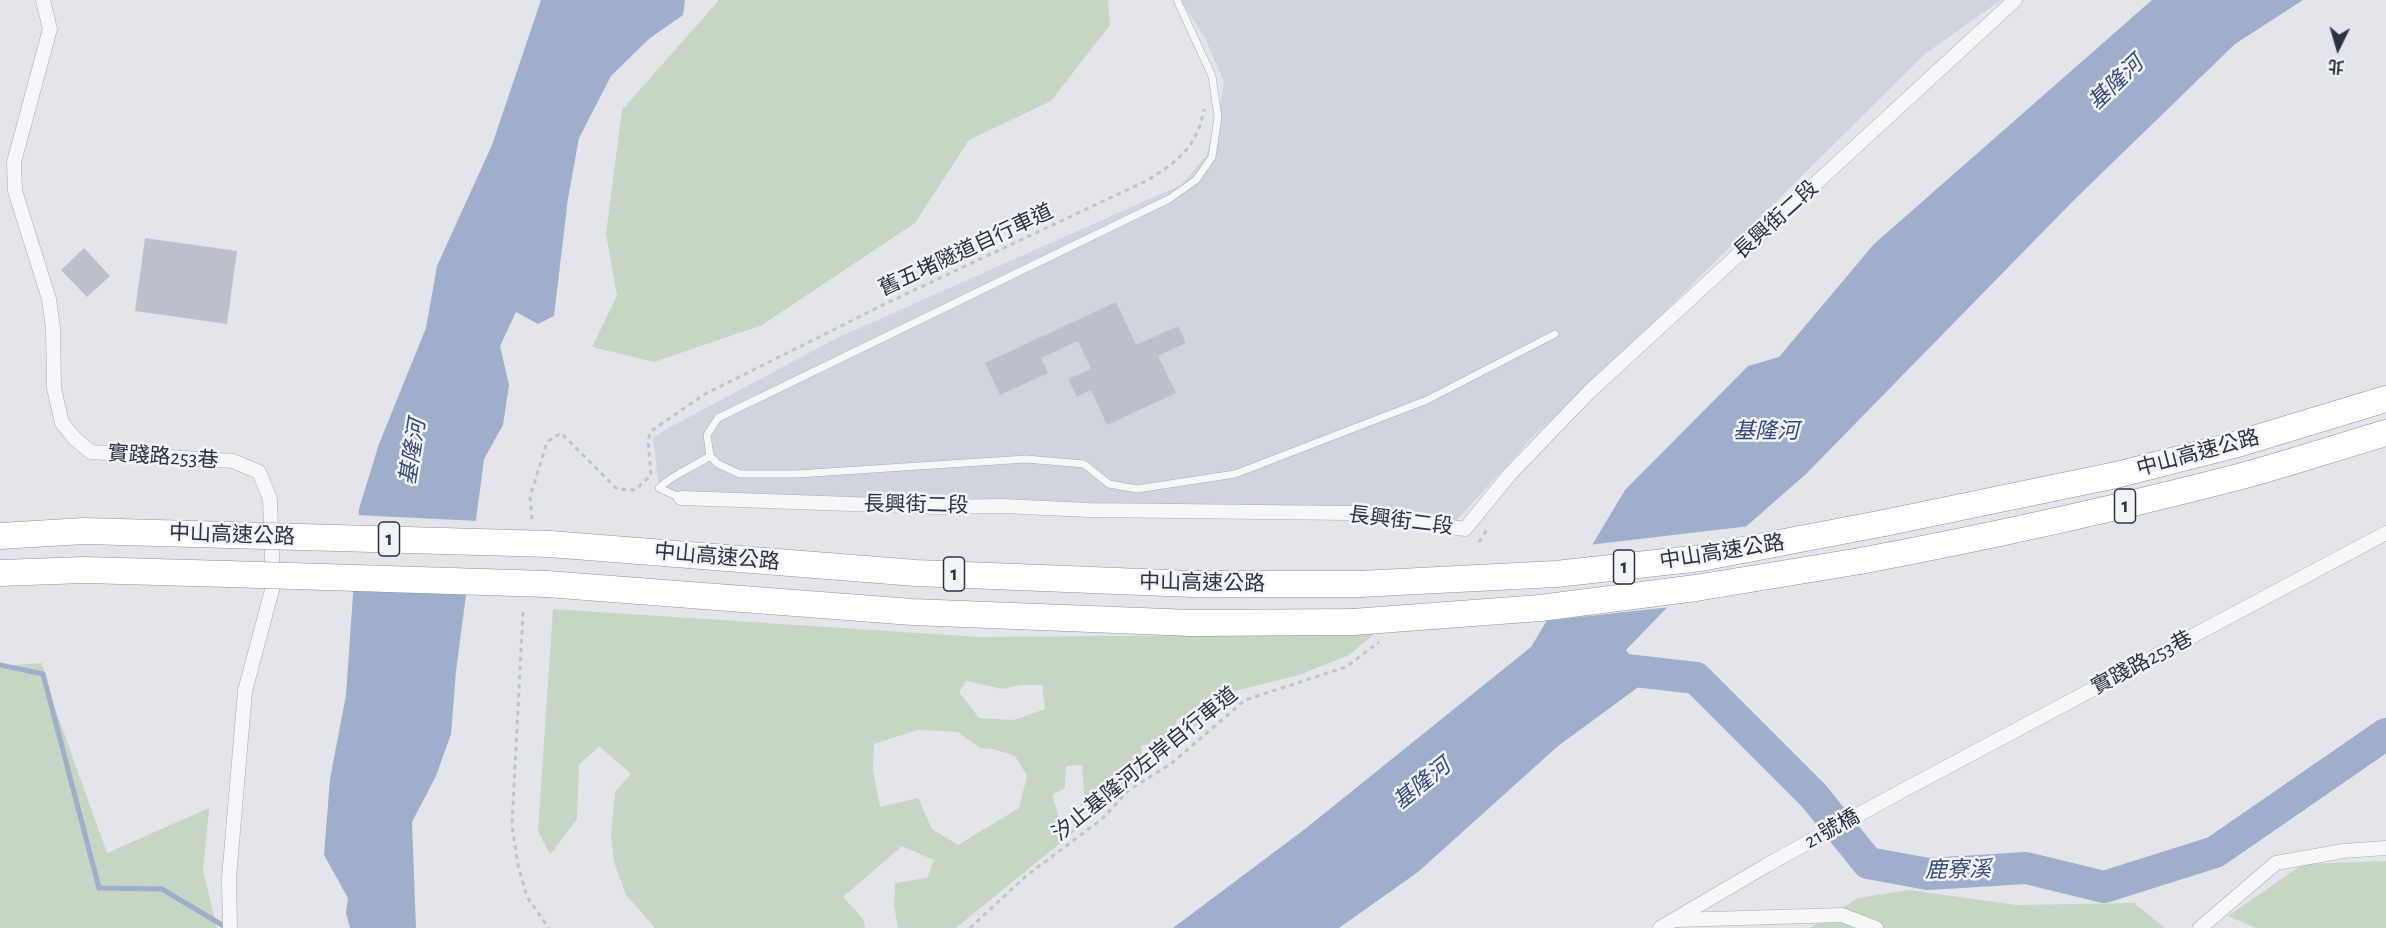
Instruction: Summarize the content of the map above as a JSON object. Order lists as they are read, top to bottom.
{
  "streets": {
    "highway": ["中山高速公路", "1"],
    "street": ["長興街二段", "實踐路253巷", "21號橋"],
    "path": ["舊五堵隧道自行車道", "汐止基隆河左岸自行車道"]
  },
  "crossings": [
    ["實踐路253巷", "21號橋"]
  ],
  "water": ["基隆河", "鹿寮溪"],
  "north": "bottom"
}
